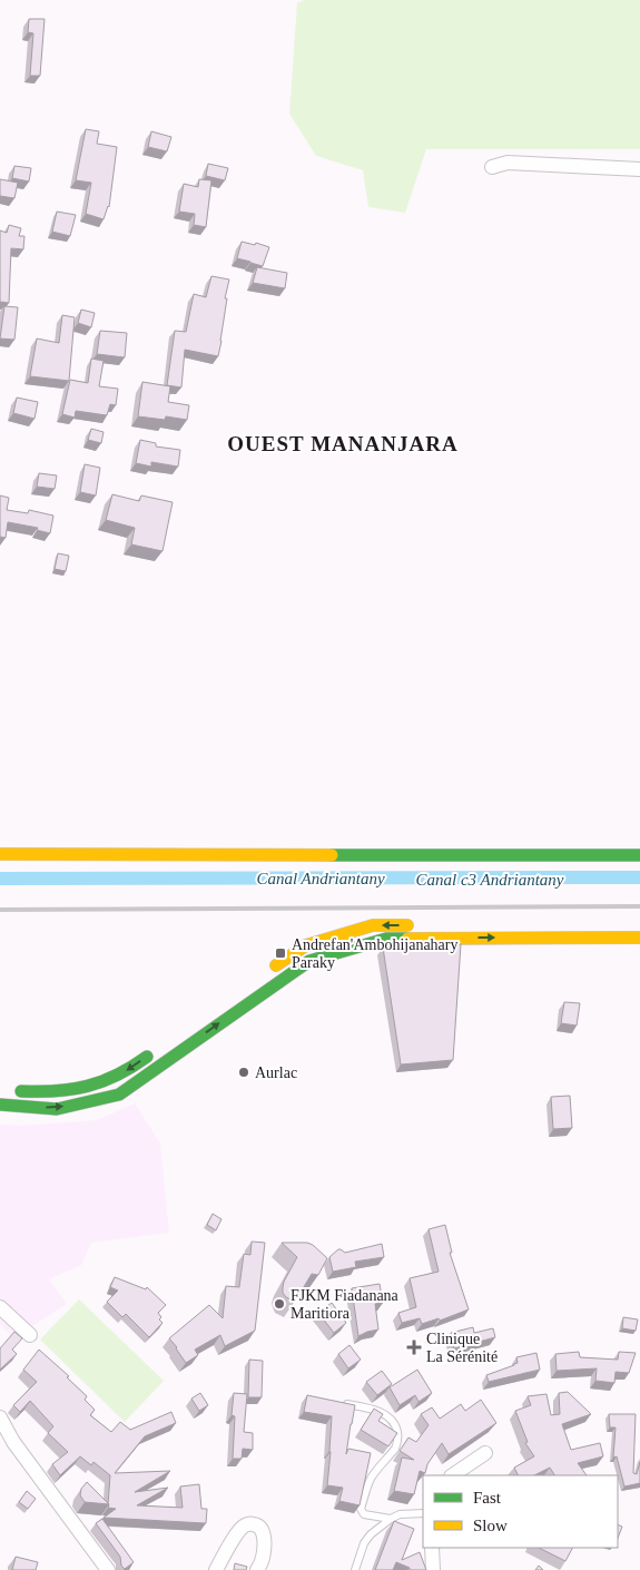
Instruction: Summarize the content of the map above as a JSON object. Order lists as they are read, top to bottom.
{
  "districts": ["OUEST MANANJARA"],
  "water": ["Canal Andriantany", "Canal c3 Andriantany"],
  "places": {
    "transit": ["Andrefan'Ambohijanahary Paraky"],
    "other": ["Aurlac", "FJKM Fiadanana Maritiora"],
    "health": ["Clinique La Sérénité"]
  },
  "legend": ["Fast", "Slow"]
}
